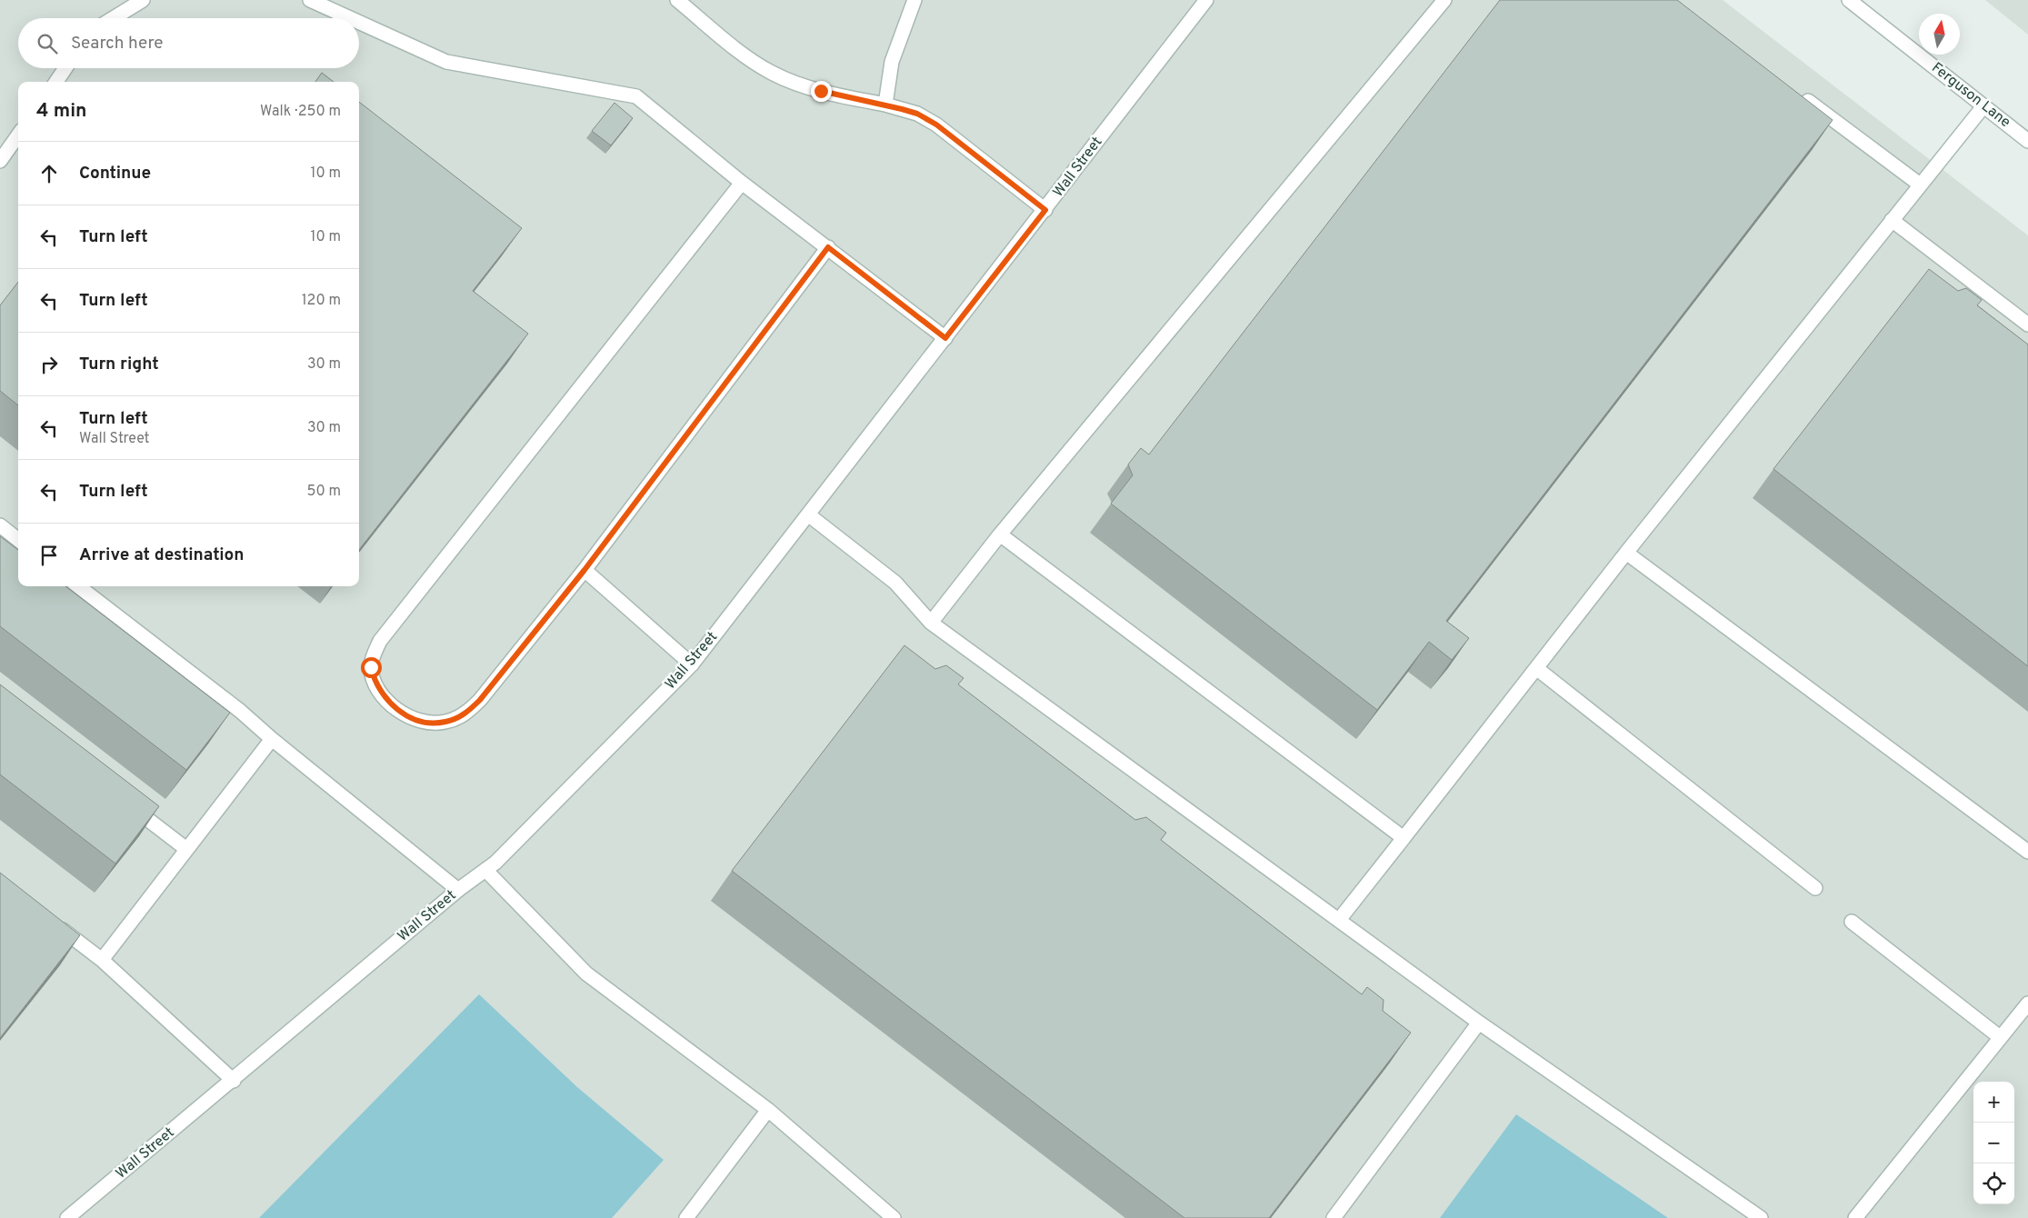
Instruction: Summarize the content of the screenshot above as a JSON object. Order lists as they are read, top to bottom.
{
  "streets": {
    "street": ["Ferguson Lane", "Wall Street"]
  },
  "north": "top",
  "page": {
    "search": "Search here",
    "heading": ["4 min", "Walk · 250 m"],
    "list": [
      ["Continue", "10 m"],
      ["Turn left", "10 m"],
      ["Turn left", "120 m"],
      ["Turn right", "30 m"],
      ["Turn left", "Wall Street", "30 m"],
      ["Turn left", "50 m"],
      "Arrive at destination"
    ],
    "map_buttons": ["+", "−"]
  }
}
